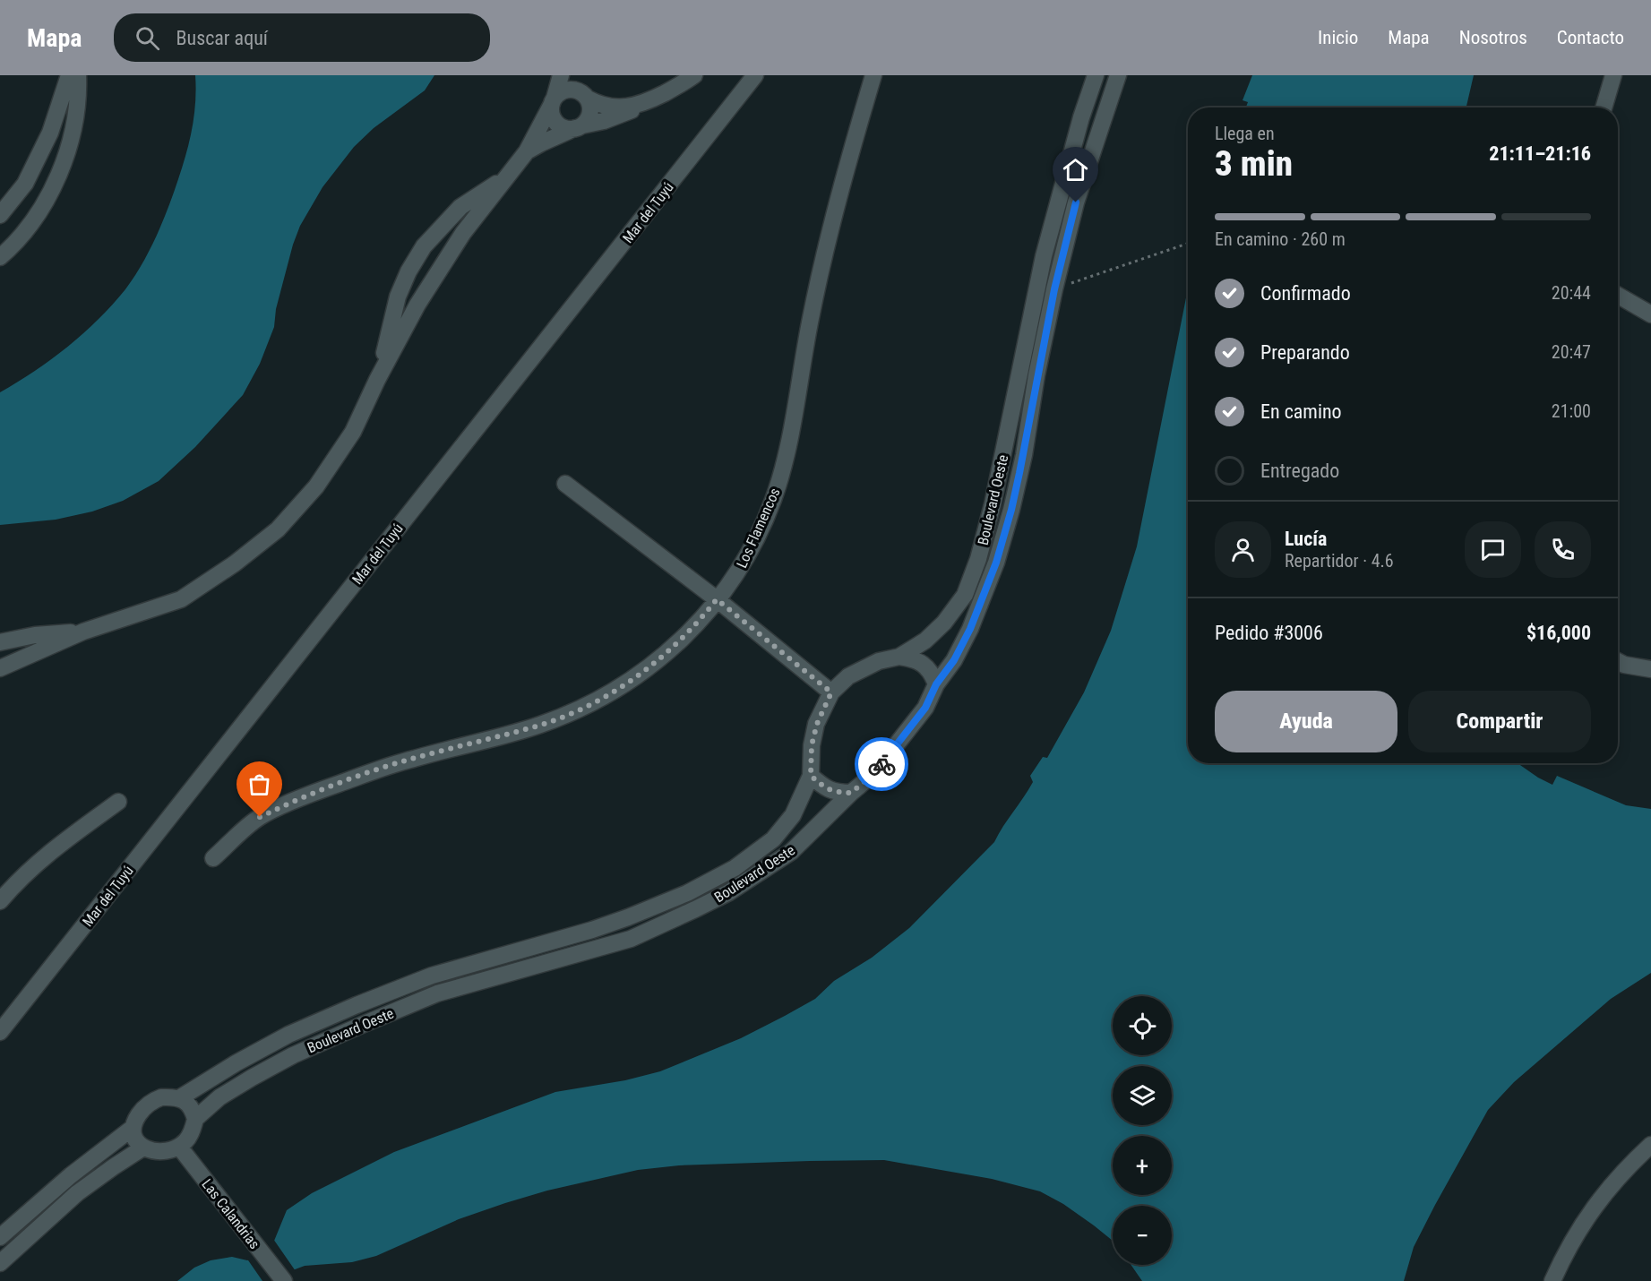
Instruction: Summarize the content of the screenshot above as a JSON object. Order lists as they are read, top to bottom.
{
  "streets": {
    "street": [
      "Mar del Tuyú",
      "Boulevard Oeste",
      "Los Flamencos",
      "Las Calandrias"
    ]
  },
  "crossings": [
    ["Boulevard Oeste", "Las Calandrias"]
  ],
  "page": {
    "header": "Mapa",
    "search": "Buscar aquí",
    "nav": [
      "Inicio",
      "Mapa",
      "Nosotros",
      "Contacto"
    ],
    "heading": ["3 min", "Llega en", "21:11–21:16"],
    "panel": [
      "Lucía",
      "Repartidor · 4.6",
      "Pedido #3006",
      "$16,000"
    ],
    "bar": "En camino · 260 m",
    "list": [
      ["Confirmado", "20:44"],
      ["Preparando", "20:47"],
      ["En camino", "21:00"],
      "Entregado"
    ],
    "buttons": ["Ayuda", "Compartir"],
    "map_buttons": ["+", "−"]
  }
}
